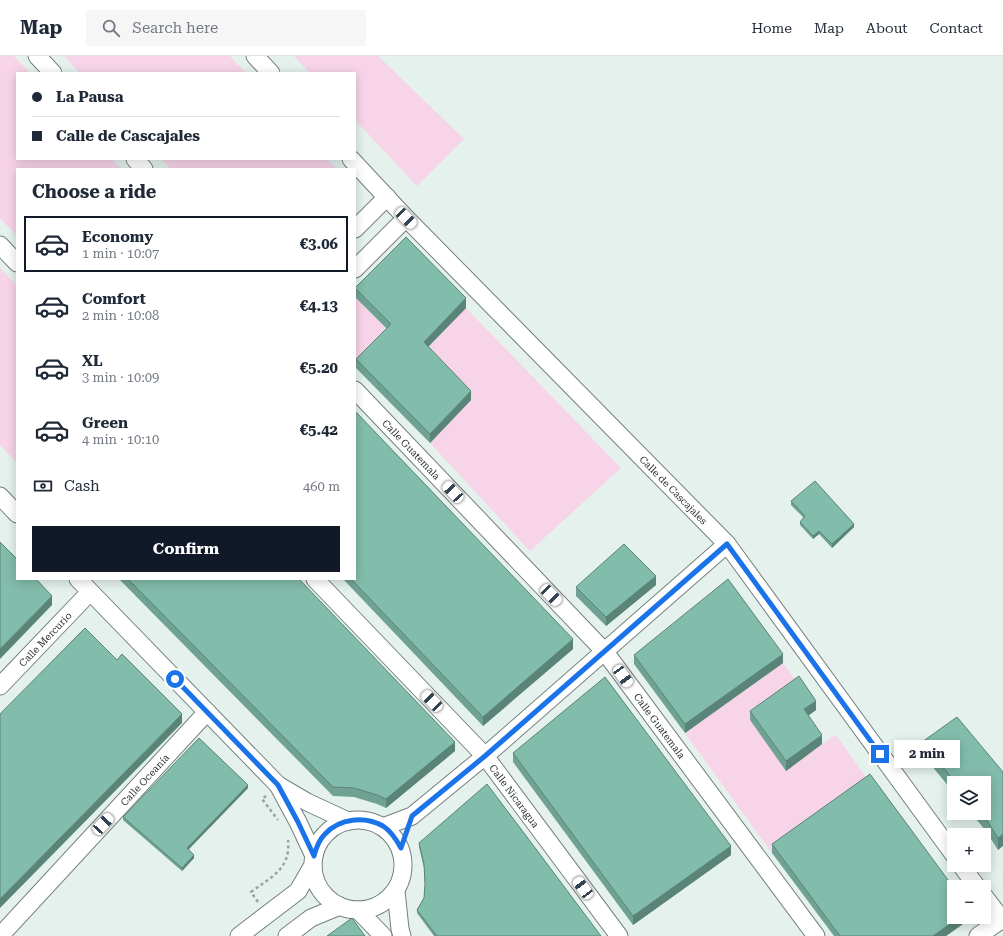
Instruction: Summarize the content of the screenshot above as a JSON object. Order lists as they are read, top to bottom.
{
  "streets": {
    "street": [
      "Calle Guatemala",
      "Calle de Cascajales",
      "Calle Mercurio",
      "Calle Oceanía",
      "Calle Nicaragua"
    ]
  },
  "page": {
    "header": "Map",
    "search": "Search here",
    "nav": [
      "Home",
      "Map",
      "About",
      "Contact"
    ],
    "banner": ["La Pausa", "Calle de Cascajales"],
    "heading": "Choose a ride",
    "list": [
      {
        "name": "Economy",
        "note": "1 min · 10:07",
        "value": "€3.06"
      },
      {
        "name": "Comfort",
        "note": "2 min · 10:08",
        "value": "€4.13"
      },
      {
        "name": "XL",
        "note": "3 min · 10:09",
        "value": "€5.20"
      },
      {
        "name": "Green",
        "note": "4 min · 10:10",
        "value": "€5.42"
      }
    ],
    "pay": ["Cash", "460 m"],
    "buttons": "Confirm",
    "bubble": "2 min",
    "map_buttons": ["+", "−"]
  }
}
